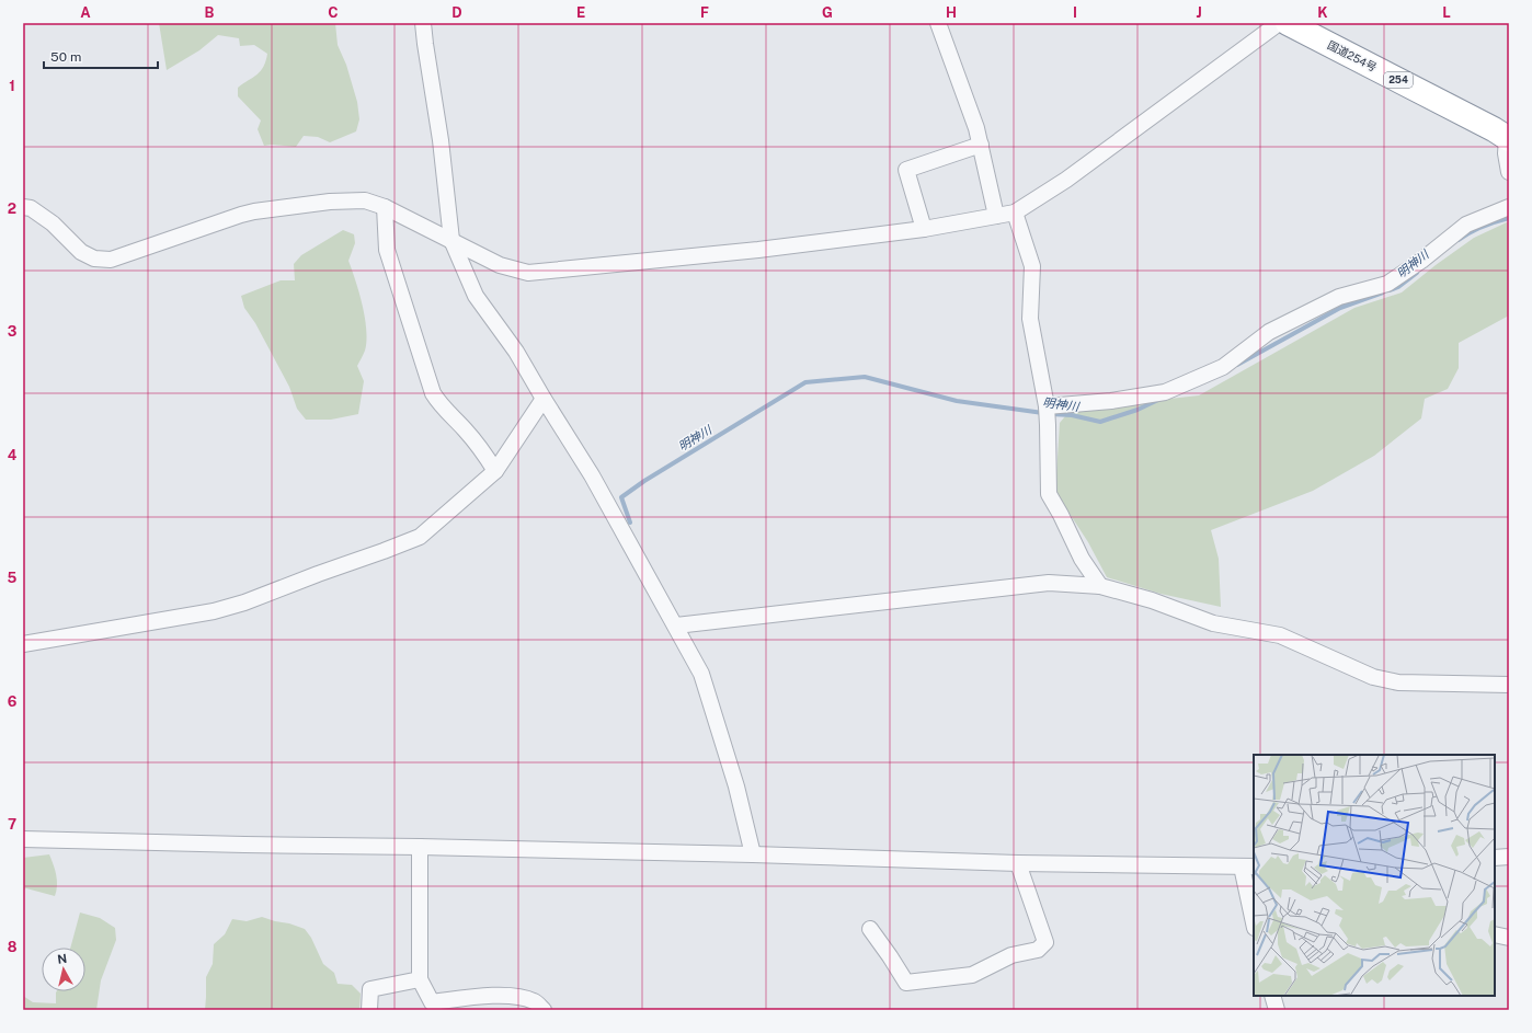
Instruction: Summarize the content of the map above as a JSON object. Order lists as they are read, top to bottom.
{
  "streets": {
    "highway": ["国道254号", "254"]
  },
  "water": ["明神川"],
  "scale_bar": "50 m",
  "north": "top",
  "grid": {
    "columns": [
      "A",
      "B",
      "C",
      "D",
      "E",
      "F",
      "G",
      "H",
      "I",
      "J",
      "K",
      "L"
    ],
    "rows": [
      "1",
      "2",
      "3",
      "4",
      "5",
      "6",
      "7",
      "8"
    ]
  }
}
